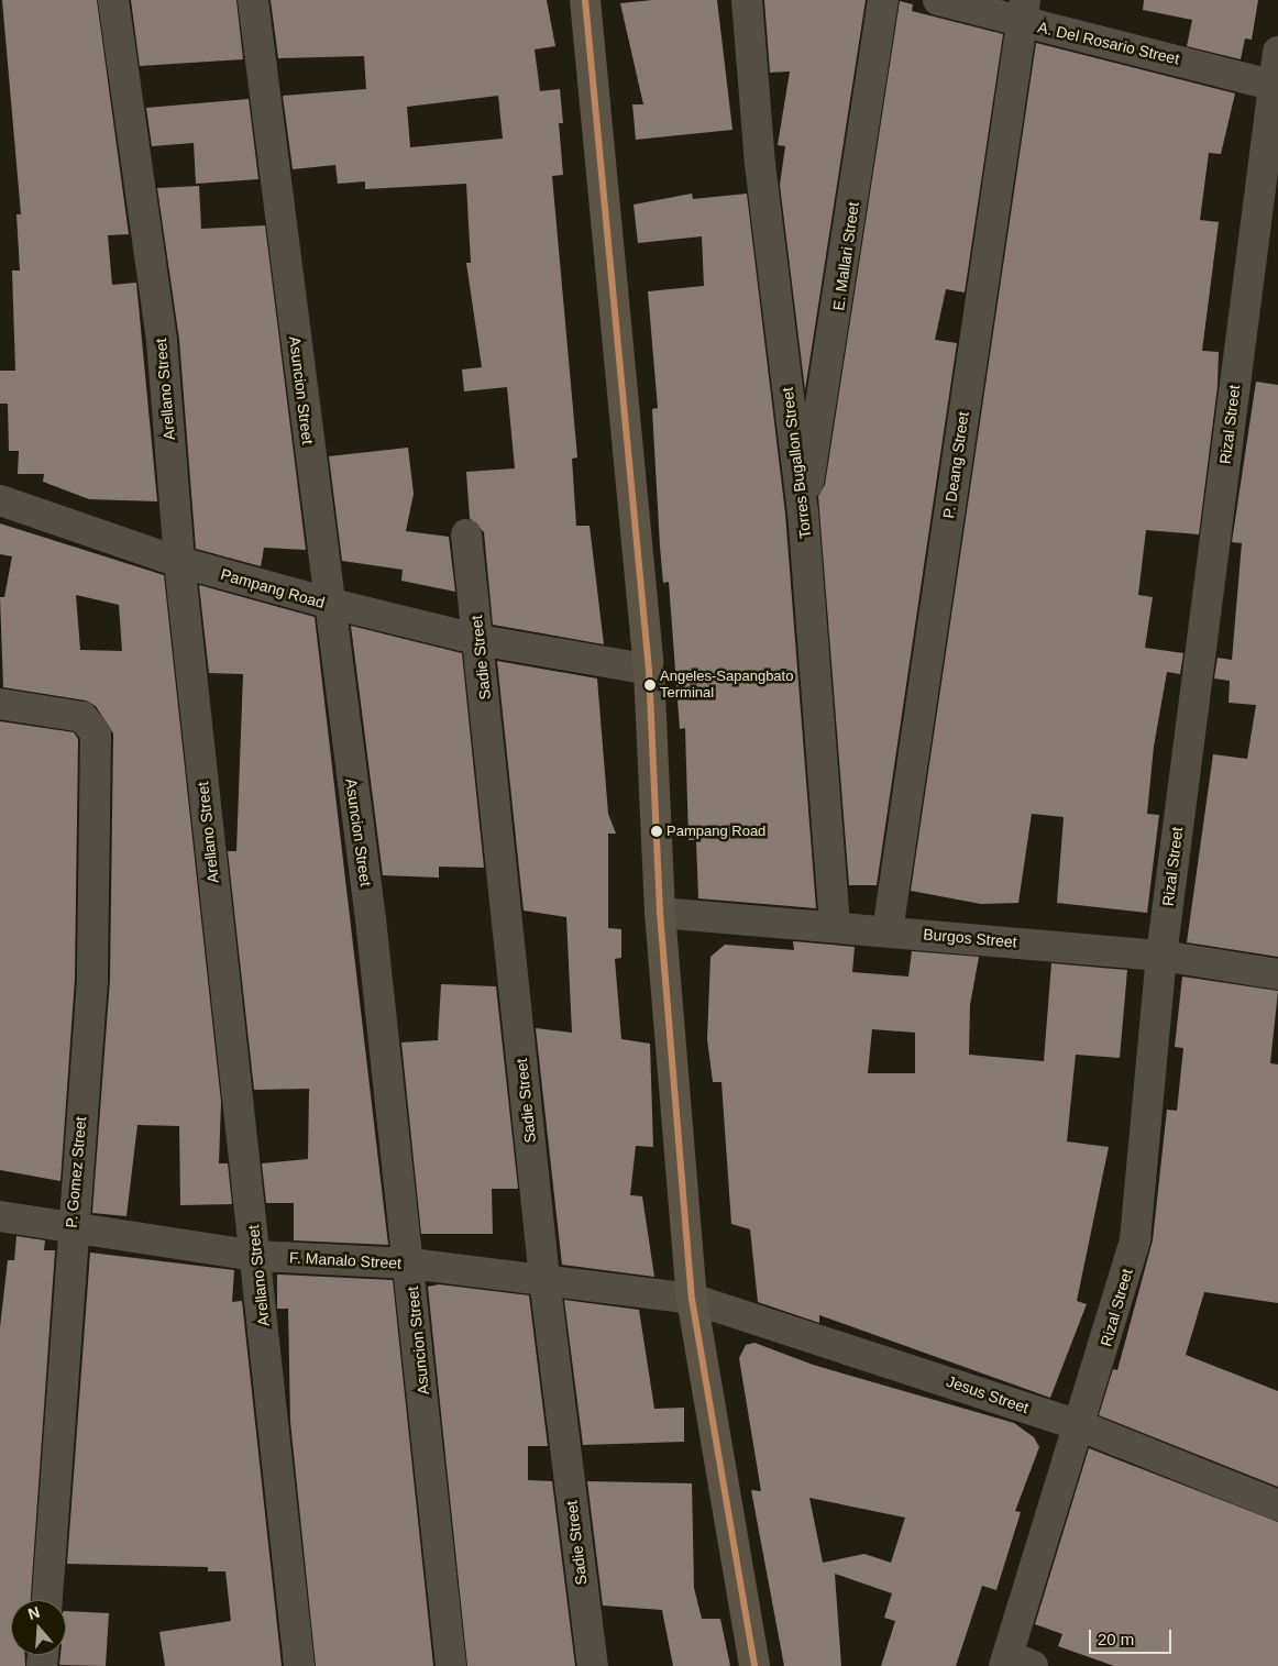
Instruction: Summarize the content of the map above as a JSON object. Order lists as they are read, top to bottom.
{
  "streets": {
    "street": [
      "A. Del Rosario Street",
      "E. Mallari Street",
      "Arellano Street",
      "Asuncion Street",
      "Rizal Street",
      "Torres Bugallon Street",
      "P. Deang Street",
      "Pampang Road",
      "Sadie Street",
      "Burgos Street",
      "P. Gomez Street",
      "F. Manalo Street",
      "Jesus Street"
    ]
  },
  "crossings": [
    ["A. Del Rosario Street", "Rizal Street"],
    ["A. Del Rosario Street", "P. Deang Street"],
    ["E. Mallari Street", "Torres Bugallon Street"],
    ["Arellano Street", "Pampang Road"],
    ["Arellano Street", "F. Manalo Street"],
    ["Asuncion Street", "Pampang Road"],
    ["Asuncion Street", "F. Manalo Street"],
    ["Rizal Street", "Burgos Street"],
    ["Rizal Street", "Jesus Street"],
    ["Torres Bugallon Street", "Burgos Street"],
    ["P. Deang Street", "Burgos Street"],
    ["Pampang Road", "Sadie Street"],
    ["Sadie Street", "F. Manalo Street"],
    ["P. Gomez Street", "F. Manalo Street"],
    ["F. Manalo Street", "Jesus Street"]
  ],
  "places": ["Angeles-Sapangbato Terminal", "Pampang Road"],
  "scale_bar": "20 m",
  "north": "top"
}
